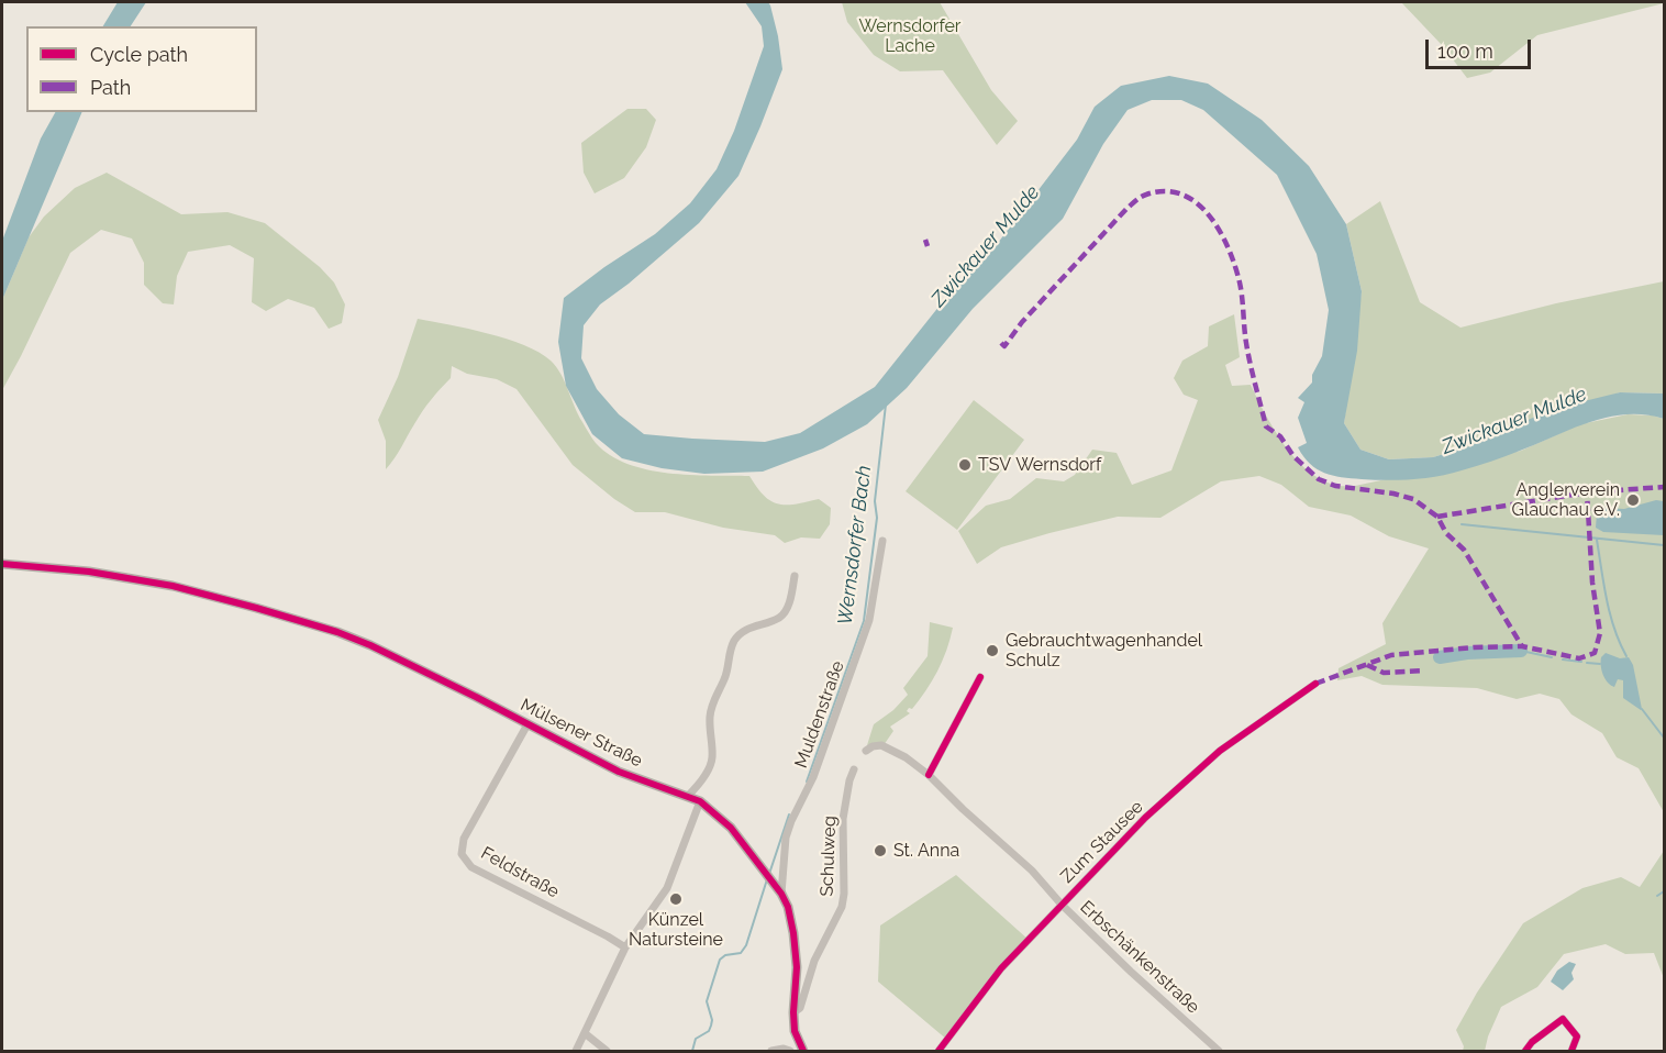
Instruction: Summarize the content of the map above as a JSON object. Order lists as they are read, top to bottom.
{
  "streets": {
    "street": [
      "Muldenstraße",
      "Mülsener Straße",
      "Zum Stausee",
      "Schulweg",
      "Feldstraße",
      "Erbschänkenstraße"
    ]
  },
  "crossings": [
    ["Muldenstraße", "Mülsener Straße"],
    ["Mülsener Straße", "Schulweg"],
    ["Mülsener Straße", "Feldstraße"],
    ["Zum Stausee", "Erbschänkenstraße"]
  ],
  "water": ["Zwickauer Mulde", "Wernsdorfer Bach"],
  "parks": ["Wernsdorfer Lache"],
  "places": [
    "TSV Wernsdorf",
    "Anglerverein Glauchau e.V.",
    "Gebrauchtwagenhandel Schulz",
    "St. Anna",
    "Künzel Natursteine"
  ],
  "legend": ["Cycle path", "Path"],
  "scale_bar": "100 m"
}
